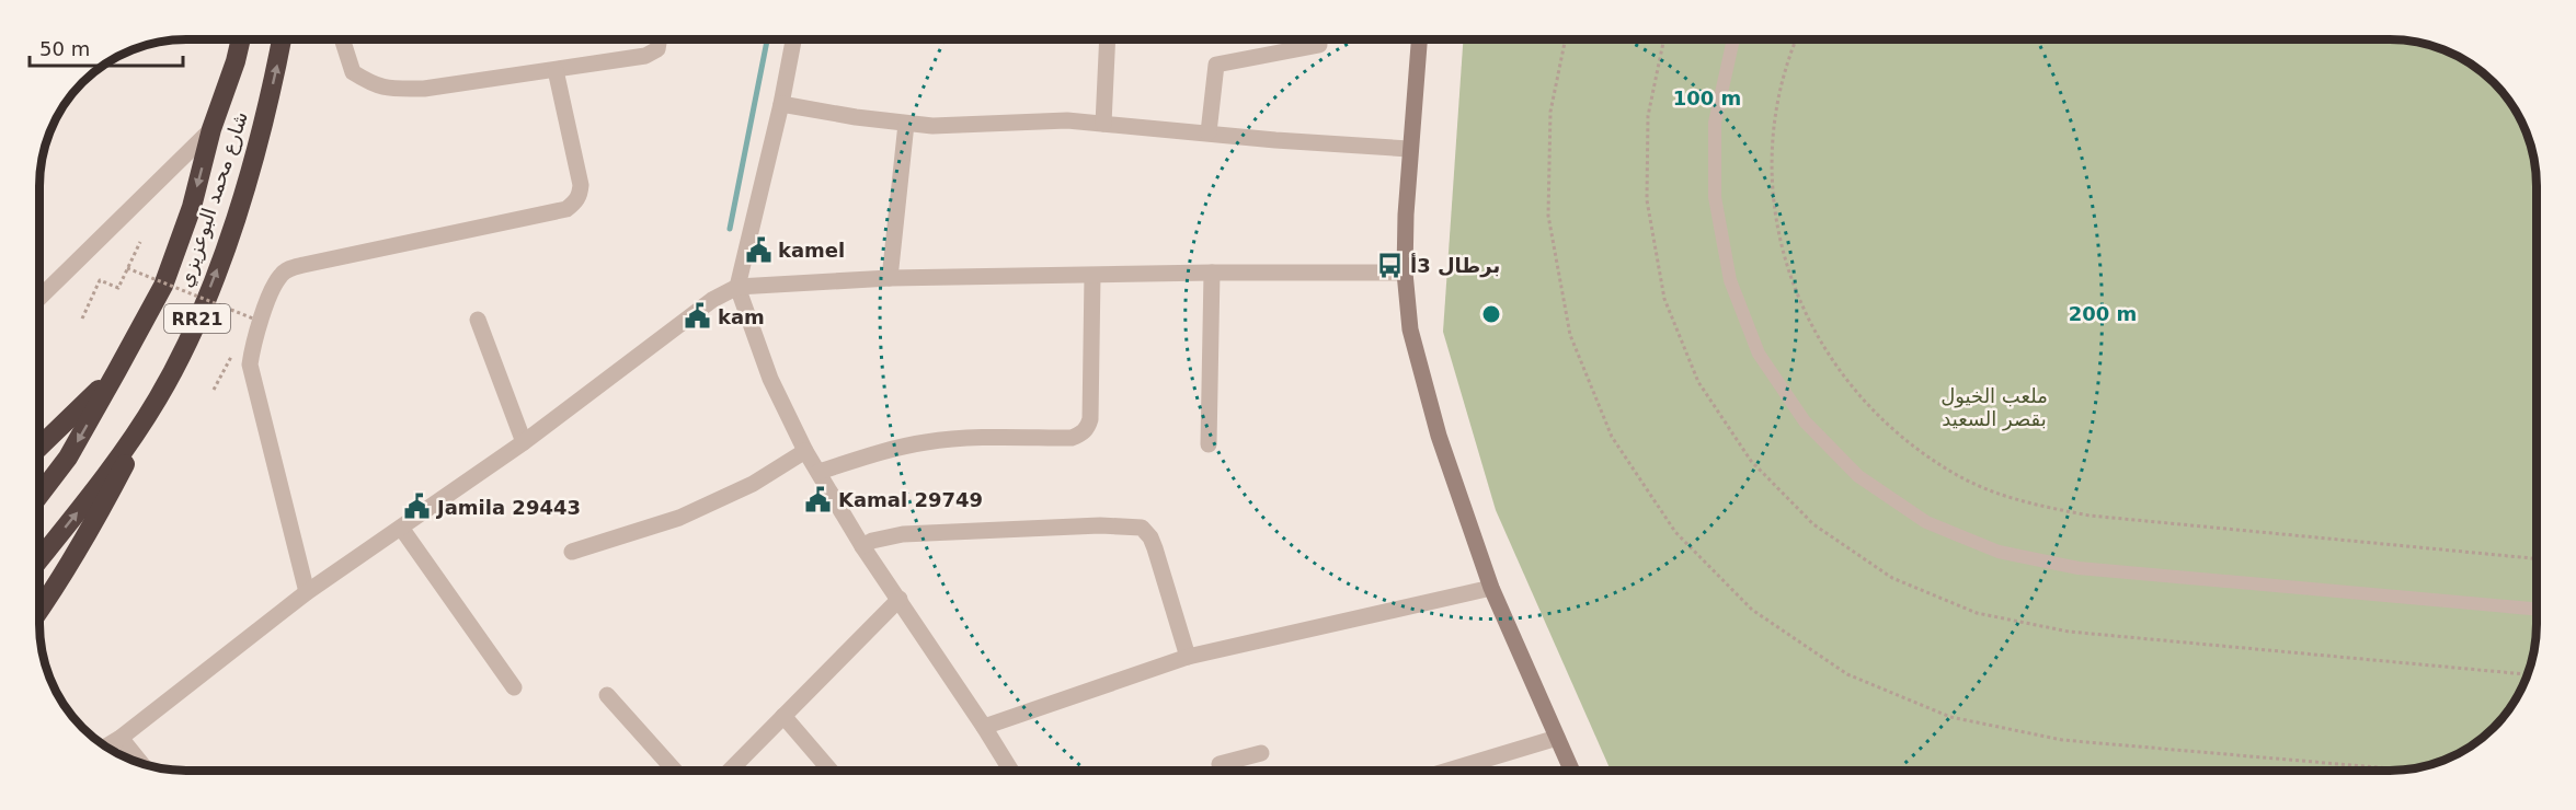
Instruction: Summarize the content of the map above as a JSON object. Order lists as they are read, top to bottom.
{
  "streets": {
    "highway": ["شارع محمد البوعزيزي", "RR21"]
  },
  "parks": ["ملعب الخيول بقصر السعيد"],
  "places": {
    "public building": [
      "kamel",
      "kam",
      "Kamal 29749",
      "Jamila 29443"
    ],
    "bus stop": ["برطال 3أ"]
  },
  "scale_bar": "50 m",
  "rings": ["100 m", "200 m"]
}
